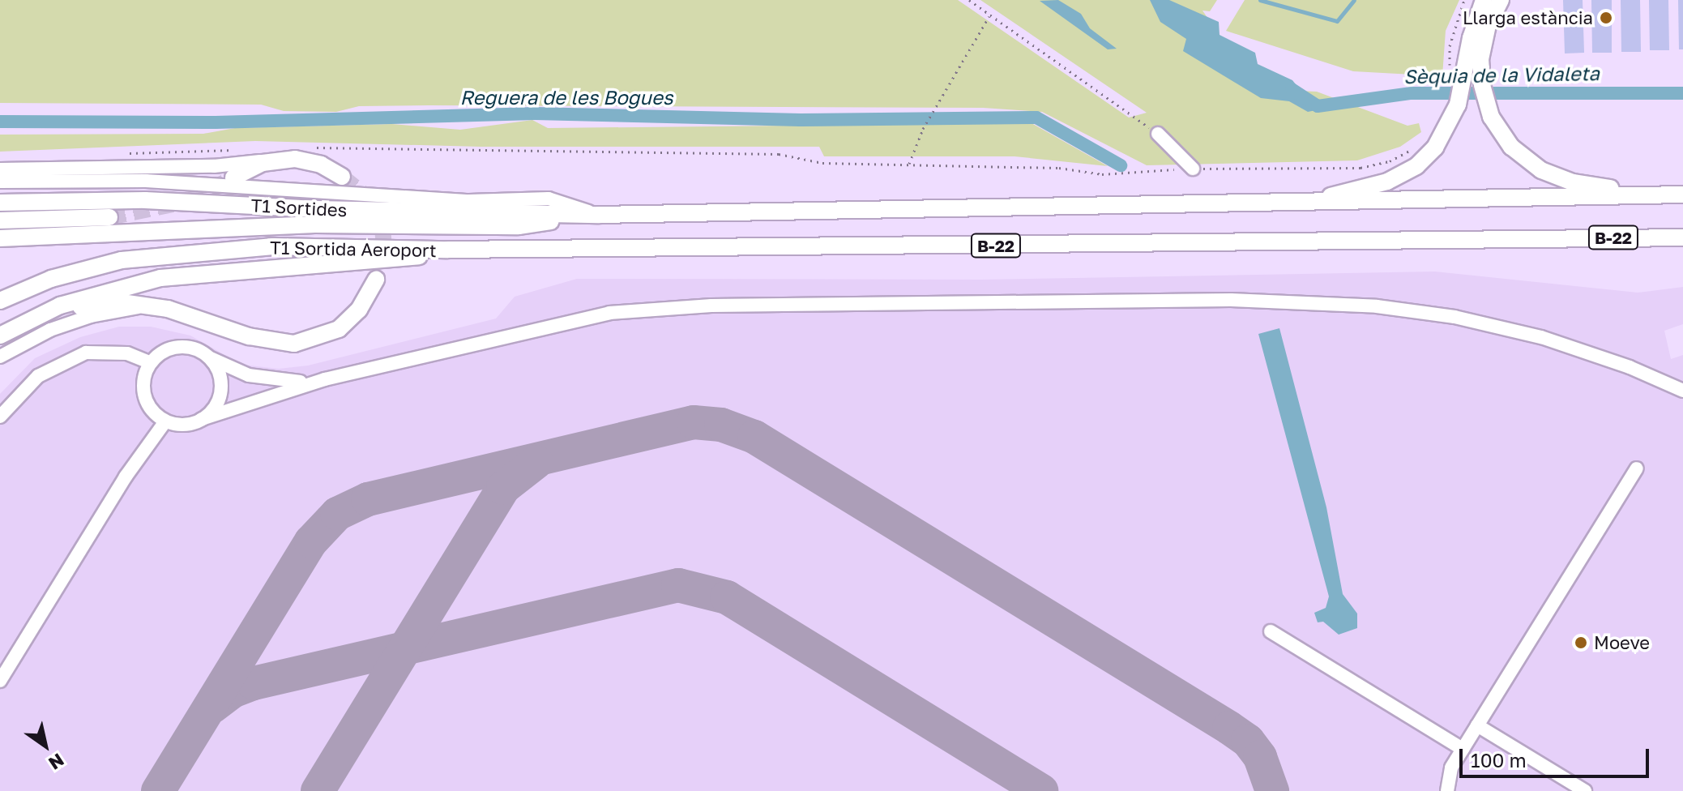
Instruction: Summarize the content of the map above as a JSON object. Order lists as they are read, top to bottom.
{
  "streets": {
    "main road": ["T1 Sortides", "B-22", "T1 Sortida Aeroport"]
  },
  "crossings": [
    ["T1 Sortides", "B-22"],
    ["B-22", "T1 Sortida Aeroport"]
  ],
  "water": ["Sèquia de la Vidaleta", "Reguera de les Bogues"],
  "places": ["Llarga estància", "Moeve"],
  "scale_bar": "100 m",
  "north": "bottom right"
}
